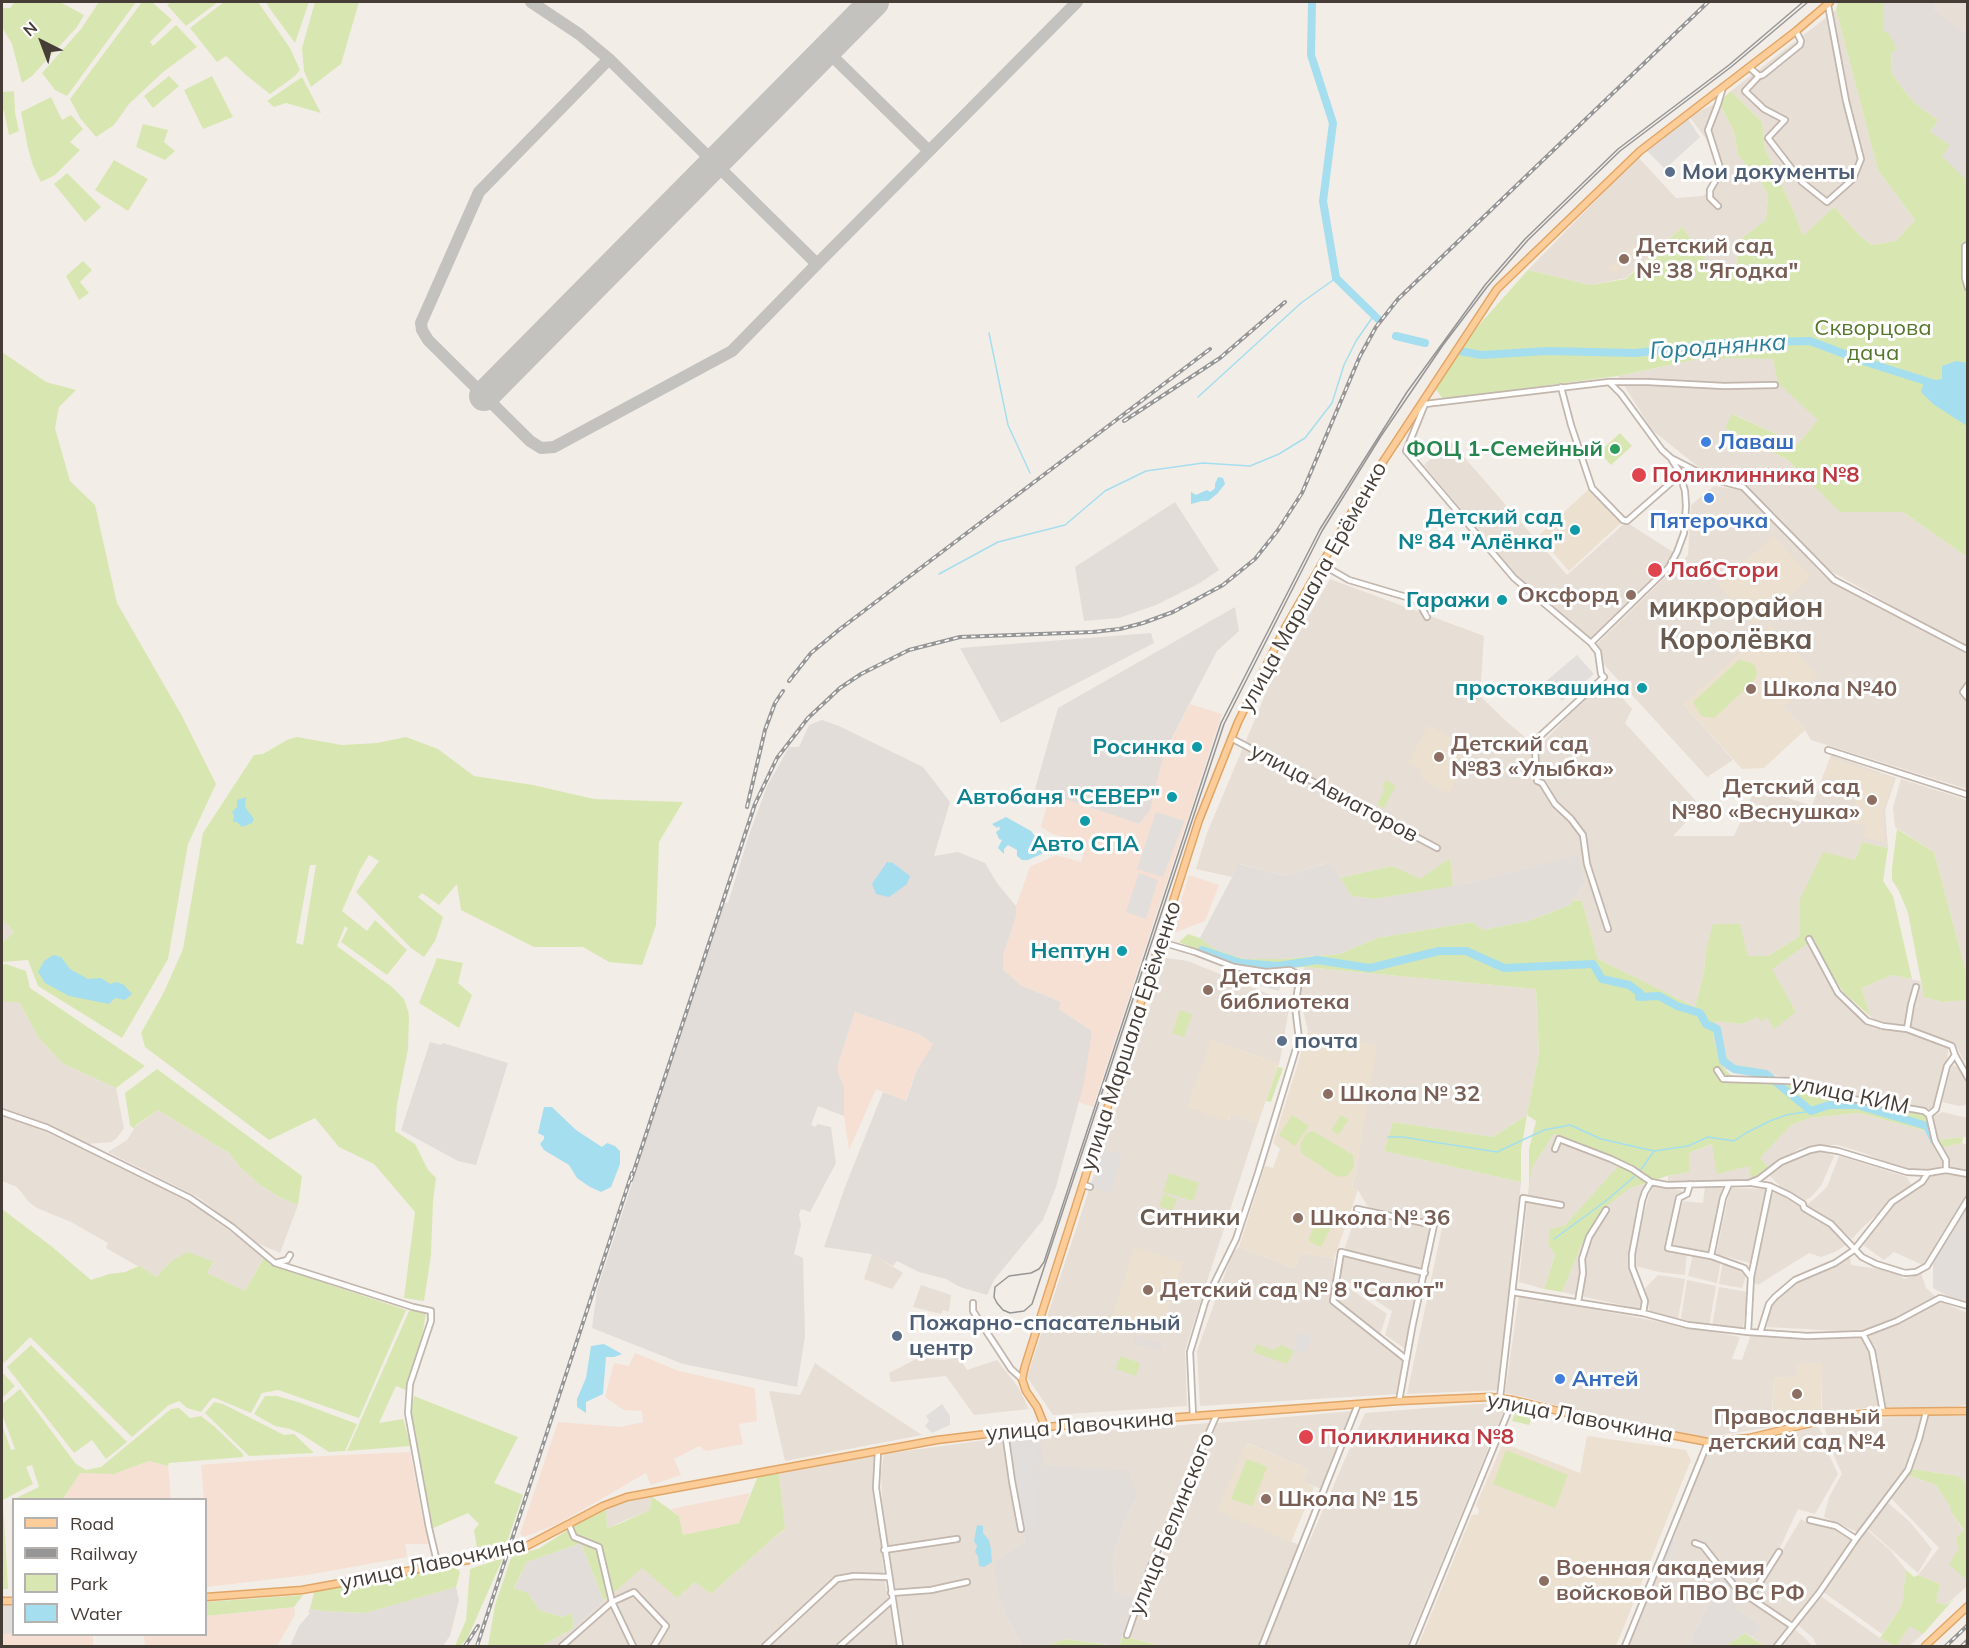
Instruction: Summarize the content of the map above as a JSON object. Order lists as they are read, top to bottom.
{
  "streets": {
    "main road": ["улица Маршала Ерёменко", "улица Лавочкина"],
    "street": ["улица Авиаторов", "улица КИМ", "улица Белинского"]
  },
  "crossings": [
    ["улица Маршала Ерёменко", "улица Авиаторов"],
    ["улица Лавочкина", "улица Белинского"]
  ],
  "districts": ["микрорайон Королёвка", "Ситники"],
  "water": ["Городнянка"],
  "parks": ["Скворцова дача"],
  "places": [
    "Мои документы",
    "Детский сад № 38 \"Ягодка\"",
    "Лаваш",
    "ФОЦ 1-Семейный",
    "Поликлинника №8",
    "Пятерочка",
    "Детский сад № 84 \"Алёнка\"",
    "ЛабСтори",
    "Оксфорд",
    "Гаражи",
    "простоквашина",
    "Школа №40",
    "Росинка",
    "Детский сад №83 «Улыбка»",
    "Автобаня \"СЕВЕР\"",
    "Детский сад №80 «Веснушка»",
    "Авто СПА",
    "Нептун",
    "Детская библиотека",
    "почта",
    "Школа № 32",
    "Школа № 36",
    "Детский сад № 8 \"Салют\"",
    "Пожарно-спасательный центр",
    "Антей",
    "Православный детский сад №4",
    "Поликлиника №8",
    "Школа № 15",
    "Военная академия войсковой ПВО ВС РФ"
  ],
  "legend": [
    "Road",
    "Railway",
    "Park",
    "Water"
  ],
  "north": "top left"
}
